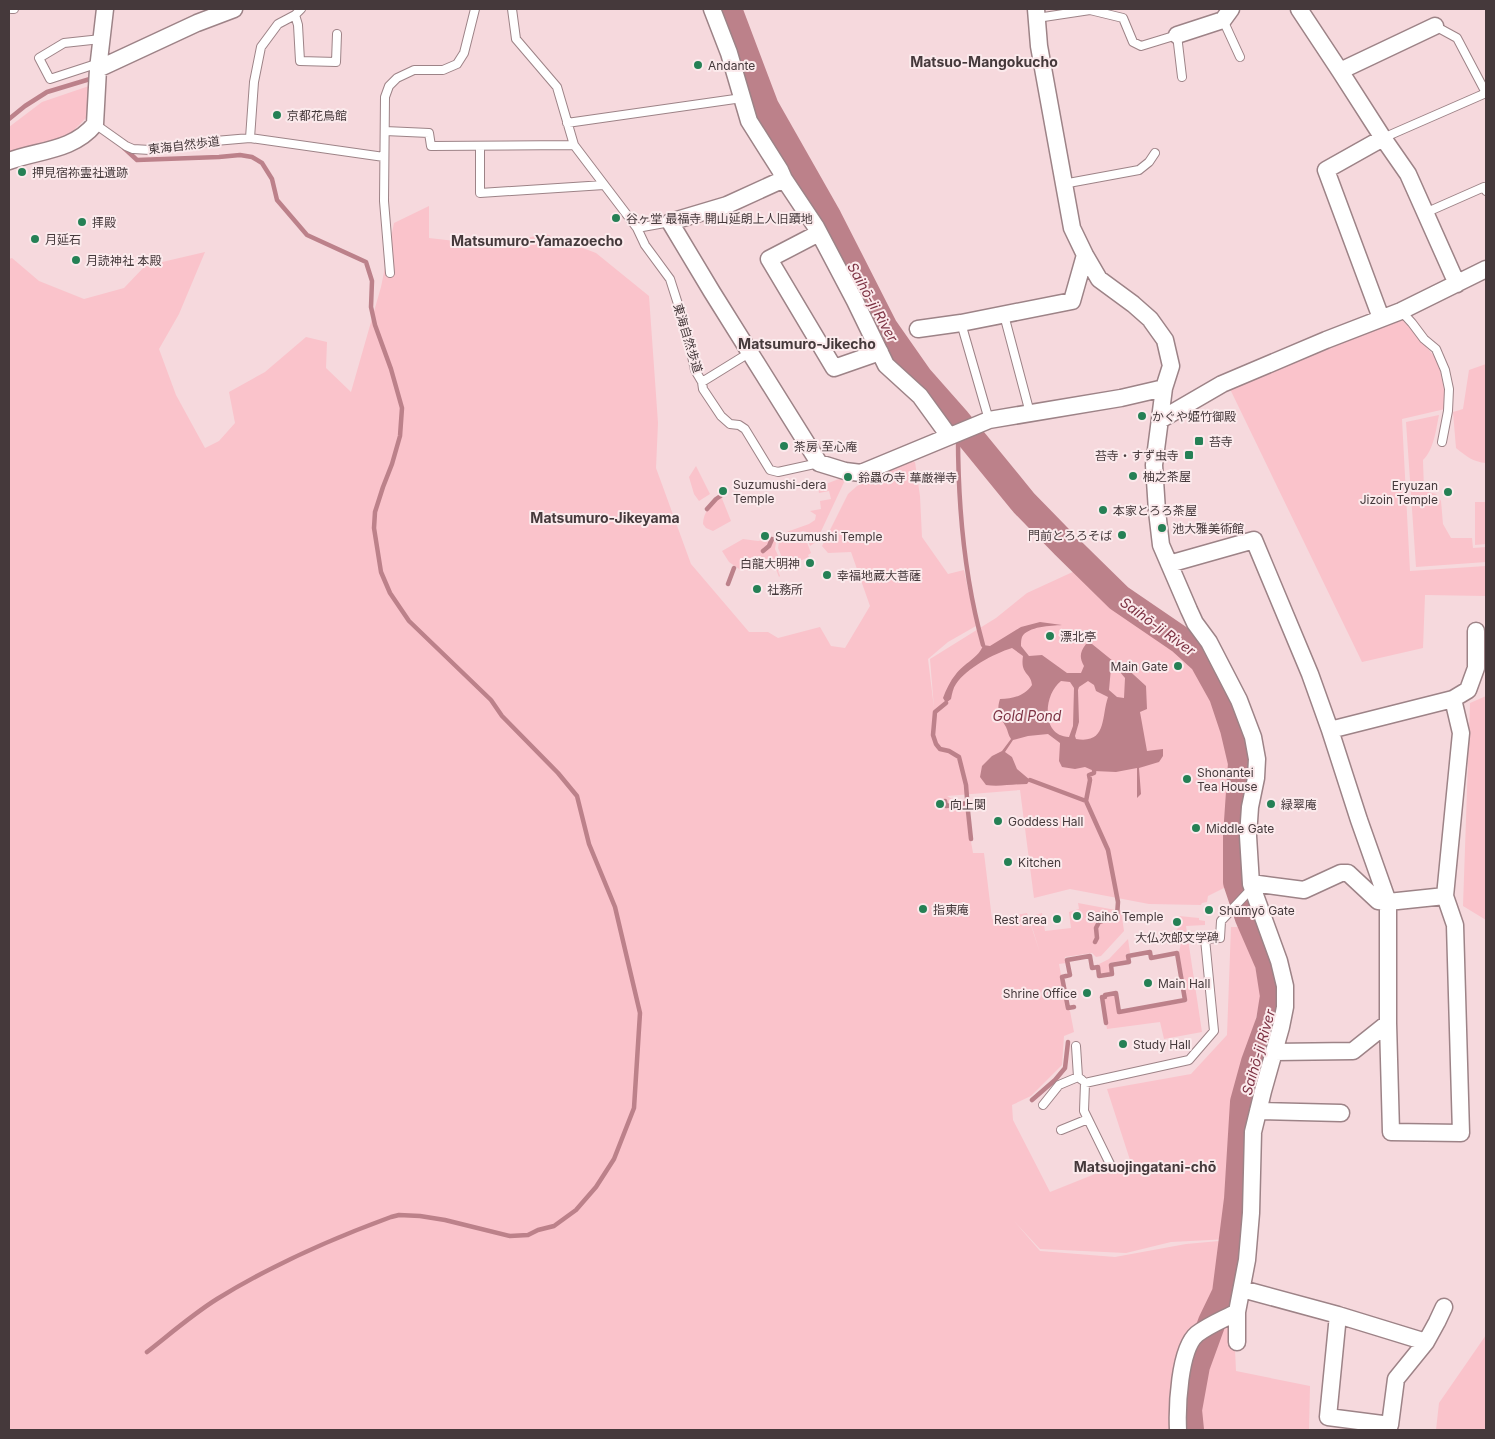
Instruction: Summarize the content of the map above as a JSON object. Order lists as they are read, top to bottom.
{
  "streets": {
    "lane": ["東海自然歩道"]
  },
  "districts": [
    "Matsuo-Mangokucho",
    "Matsumuro-Yamazoecho",
    "Matsumuro-Jikecho",
    "Matsumuro-Jikeyama",
    "Matsuojingatani-chō"
  ],
  "water": ["Saihō-ji River", "Gold Pond"],
  "places": {
    "other": [
      "Andante",
      "京都花鳥館",
      "押見宿祢霊社遺跡",
      "谷ヶ堂 最福寺 開山延朗上人旧蹟地",
      "拝殿",
      "月延石",
      "月読神社 本殿",
      "かぐや姫竹御殿",
      "茶房 至心庵",
      "柚之茶屋",
      "鈴蟲の寺 華厳禅寺",
      "Suzumushi-dera Temple",
      "Eryuzan Jizoin Temple",
      "本家とろろ茶屋",
      "池大雅美術館",
      "門前とろろそば",
      "Suzumushi Temple",
      "白龍大明神",
      "幸福地蔵大菩薩",
      "社務所",
      "漂北亭",
      "Main Gate",
      "Shonantei Tea House",
      "向上関",
      "緑翠庵",
      "Goddess Hall",
      "Middle Gate",
      "Kitchen",
      "指東庵",
      "Shūmyō Gate",
      "Saihō Temple",
      "Rest area",
      "大仏次郎文学碑",
      "Main Hall",
      "Shrine Office",
      "Study Hall"
    ],
    "transit": ["苔寺", "苔寺・すず虫寺"]
  }
}
